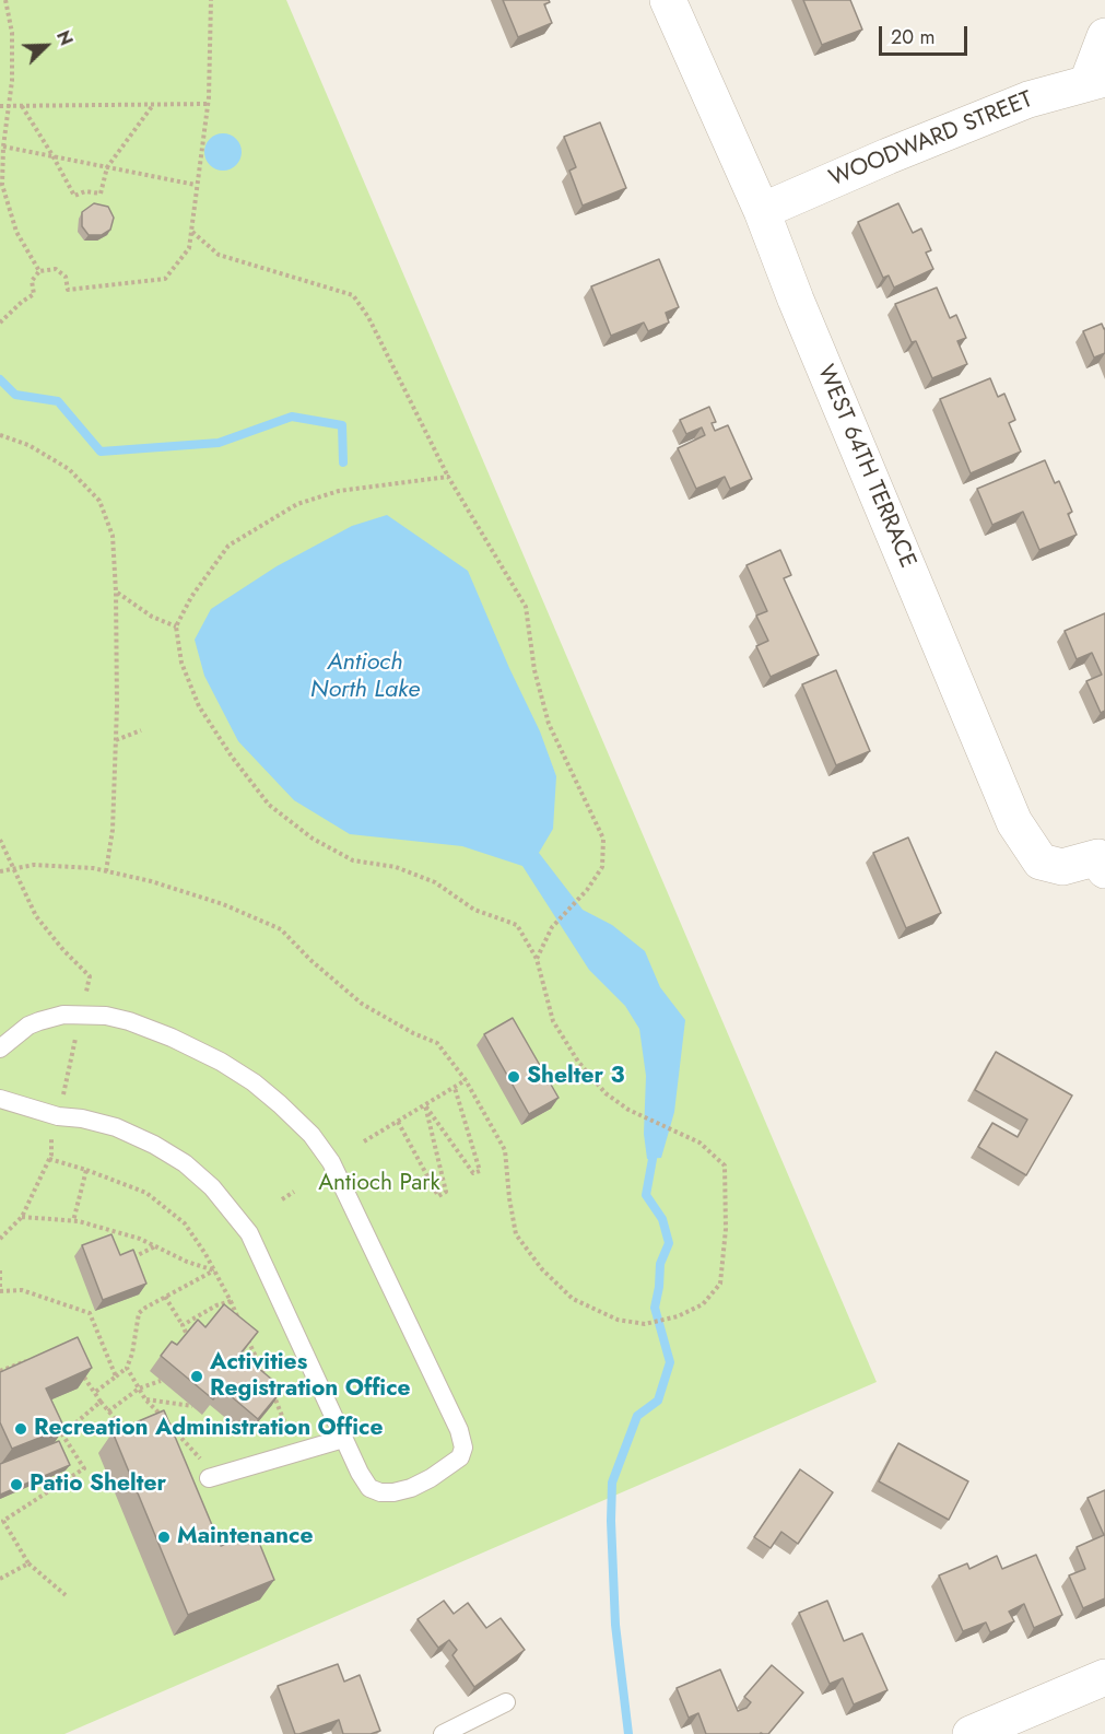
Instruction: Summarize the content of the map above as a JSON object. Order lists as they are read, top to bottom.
{
  "streets": {
    "street": ["WOODWARD STREET", "WEST 64TH TERRACE"]
  },
  "crossings": [
    ["WOODWARD STREET", "WEST 64TH TERRACE"]
  ],
  "water": ["Antioch North Lake"],
  "parks": ["Antioch Park"],
  "places": [
    "Shelter 3",
    "Activities Registration Office",
    "Recreation Administration Office",
    "Patio Shelter",
    "Maintenance"
  ],
  "scale_bar": "20 m",
  "north": "top right"
}
